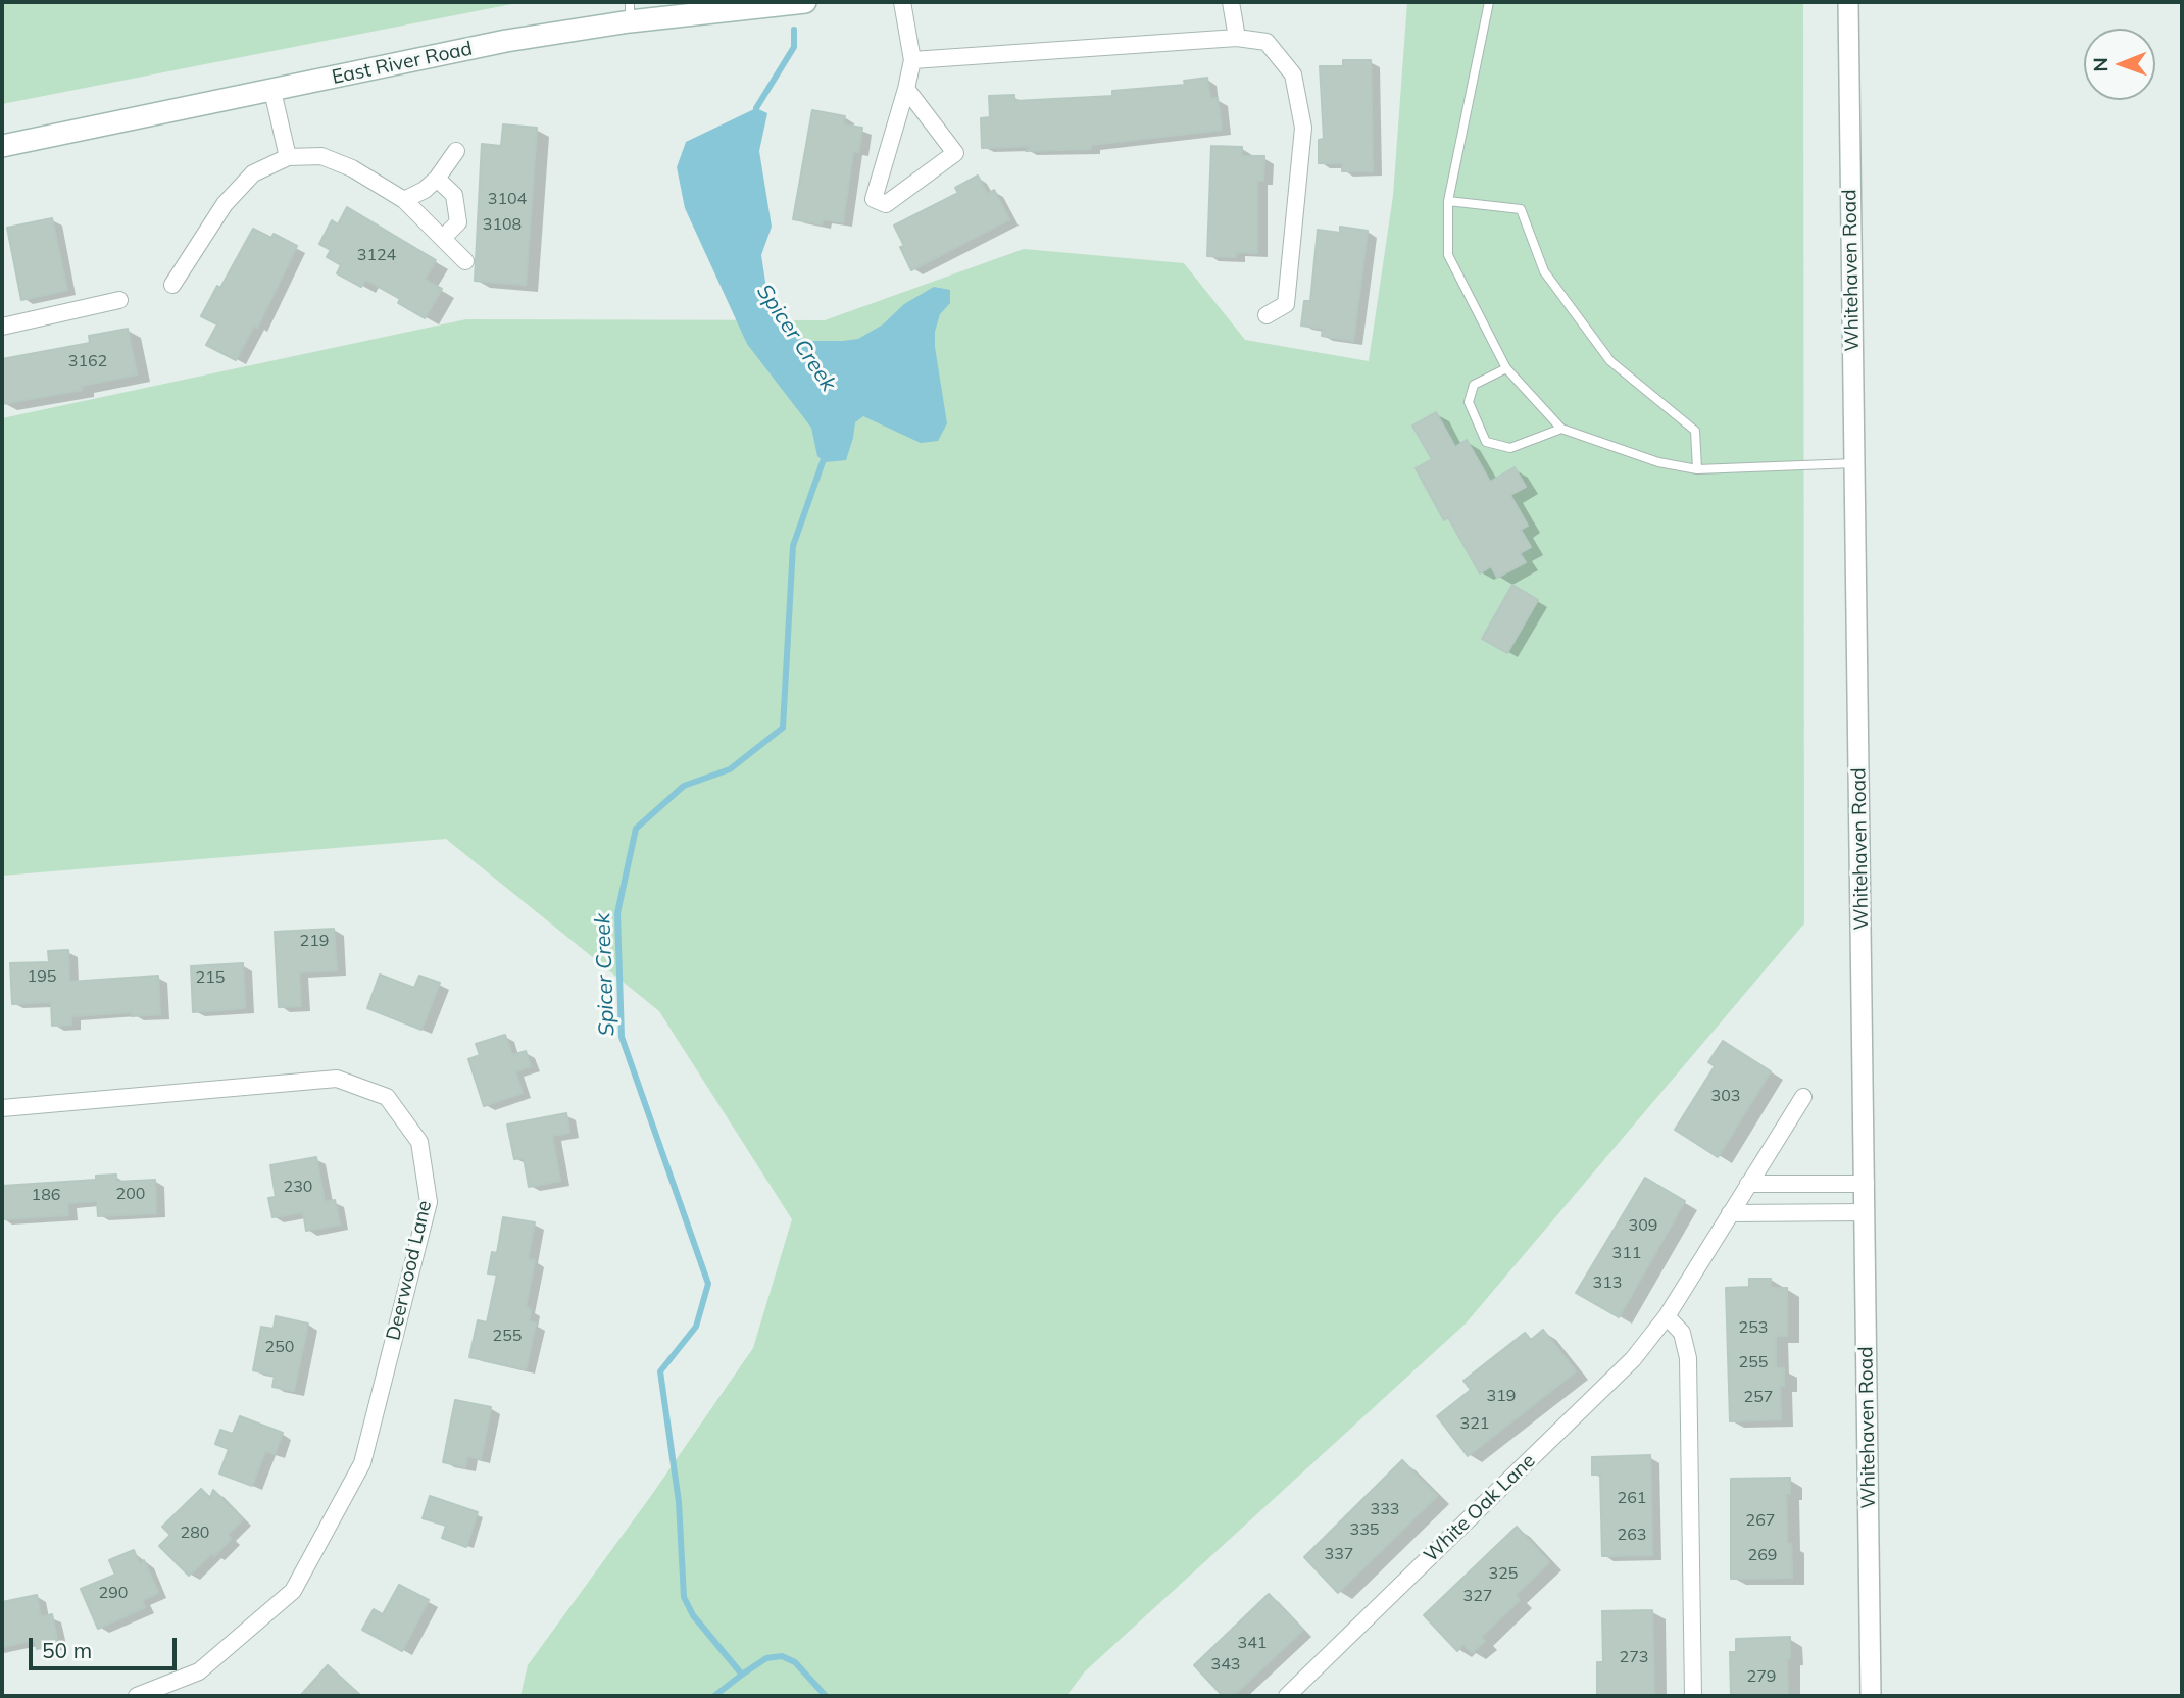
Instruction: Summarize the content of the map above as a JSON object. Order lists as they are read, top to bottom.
{
  "streets": {
    "main road": ["East River Road"],
    "street": ["Whitehaven Road", "Deerwood Lane", "White Oak Lane"]
  },
  "water": ["Spicer Creek"],
  "house_numbers": [
    "3104",
    "3108",
    "3124",
    "3162",
    "219",
    "195",
    "215",
    "303",
    "230",
    "200",
    "186",
    "309",
    "311",
    "313",
    "253",
    "255",
    "250",
    "255",
    "319",
    "257",
    "321",
    "261",
    "333",
    "267",
    "335",
    "280",
    "263",
    "337",
    "269",
    "325",
    "290",
    "327",
    "341",
    "273",
    "343",
    "279"
  ],
  "scale_bar": "50 m",
  "north": "left"
}
